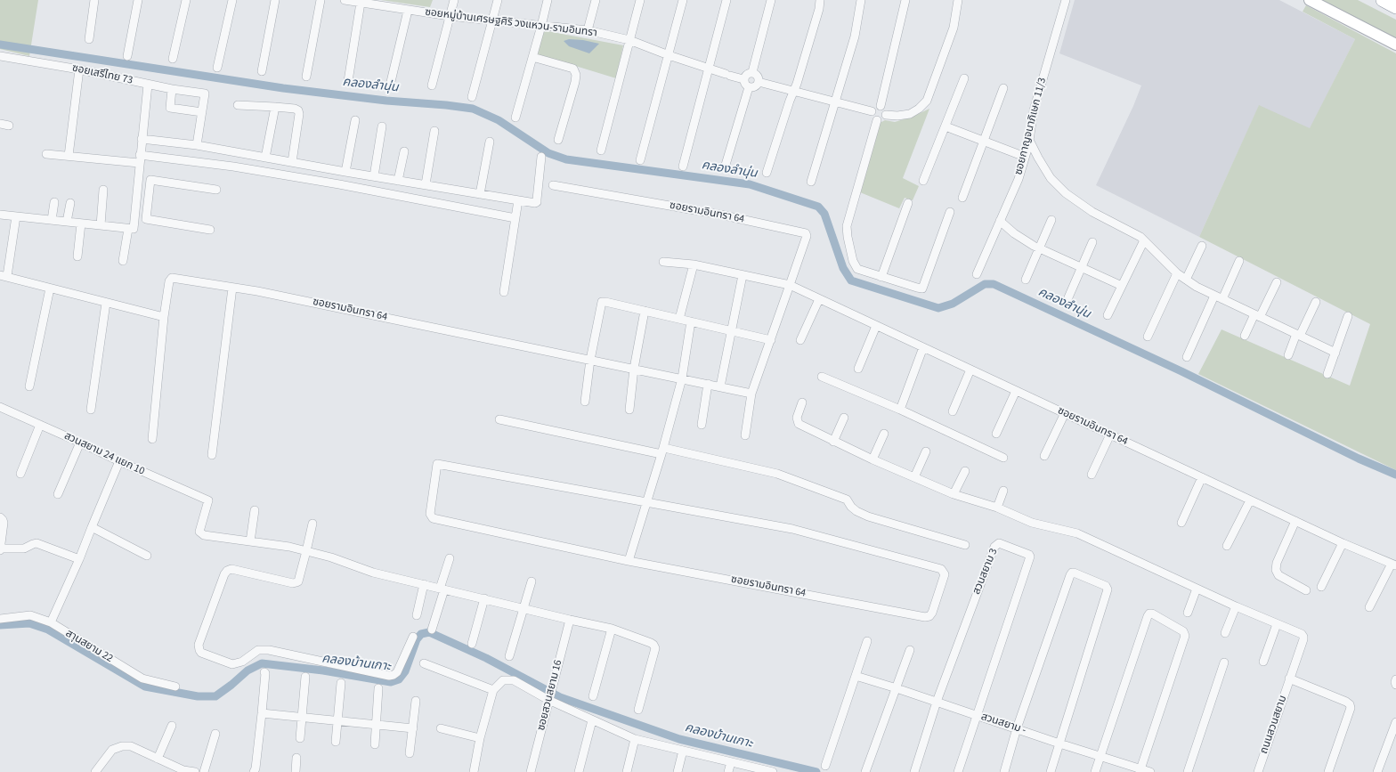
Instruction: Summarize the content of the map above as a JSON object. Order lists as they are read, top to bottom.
{
  "streets": {
    "street": [
      "ซอยหมู่บ้านเศรษฐศิริ วงแหวน-รามอินทรา",
      "ซอยเสรีไทย 73",
      "ซอยกาญจนาภิเษก 11/3",
      "ซอยรามอินทรา 64",
      "สวนสยาม 24 แยก 10",
      "สวนสยาม 3",
      "สาุนสยาม 22",
      "ซอยสวนสยาม 16",
      "สวนสยาม -",
      "ถนนสวนสยาม"
    ]
  },
  "crossings": [
    ["สวนสยาม 3", "สวนสยาม -"]
  ],
  "water": ["คลองลำนุ่น", "คลองบ้านเกาะ"]
}
